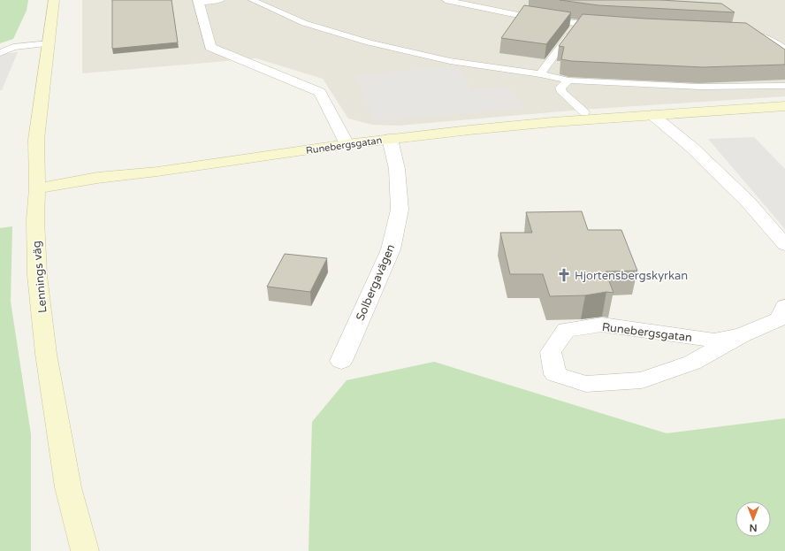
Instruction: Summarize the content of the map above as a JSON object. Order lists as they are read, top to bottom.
{
  "streets": {
    "main road": ["Runebergsgatan", "Lennings väg"],
    "street": ["Solbergavägen"]
  },
  "crossings": [
    ["Runebergsgatan", "Lennings väg"],
    ["Runebergsgatan", "Solbergavägen"]
  ],
  "places": {
    "church": ["Hjortensbergskyrkan"]
  },
  "north": "bottom"
}
